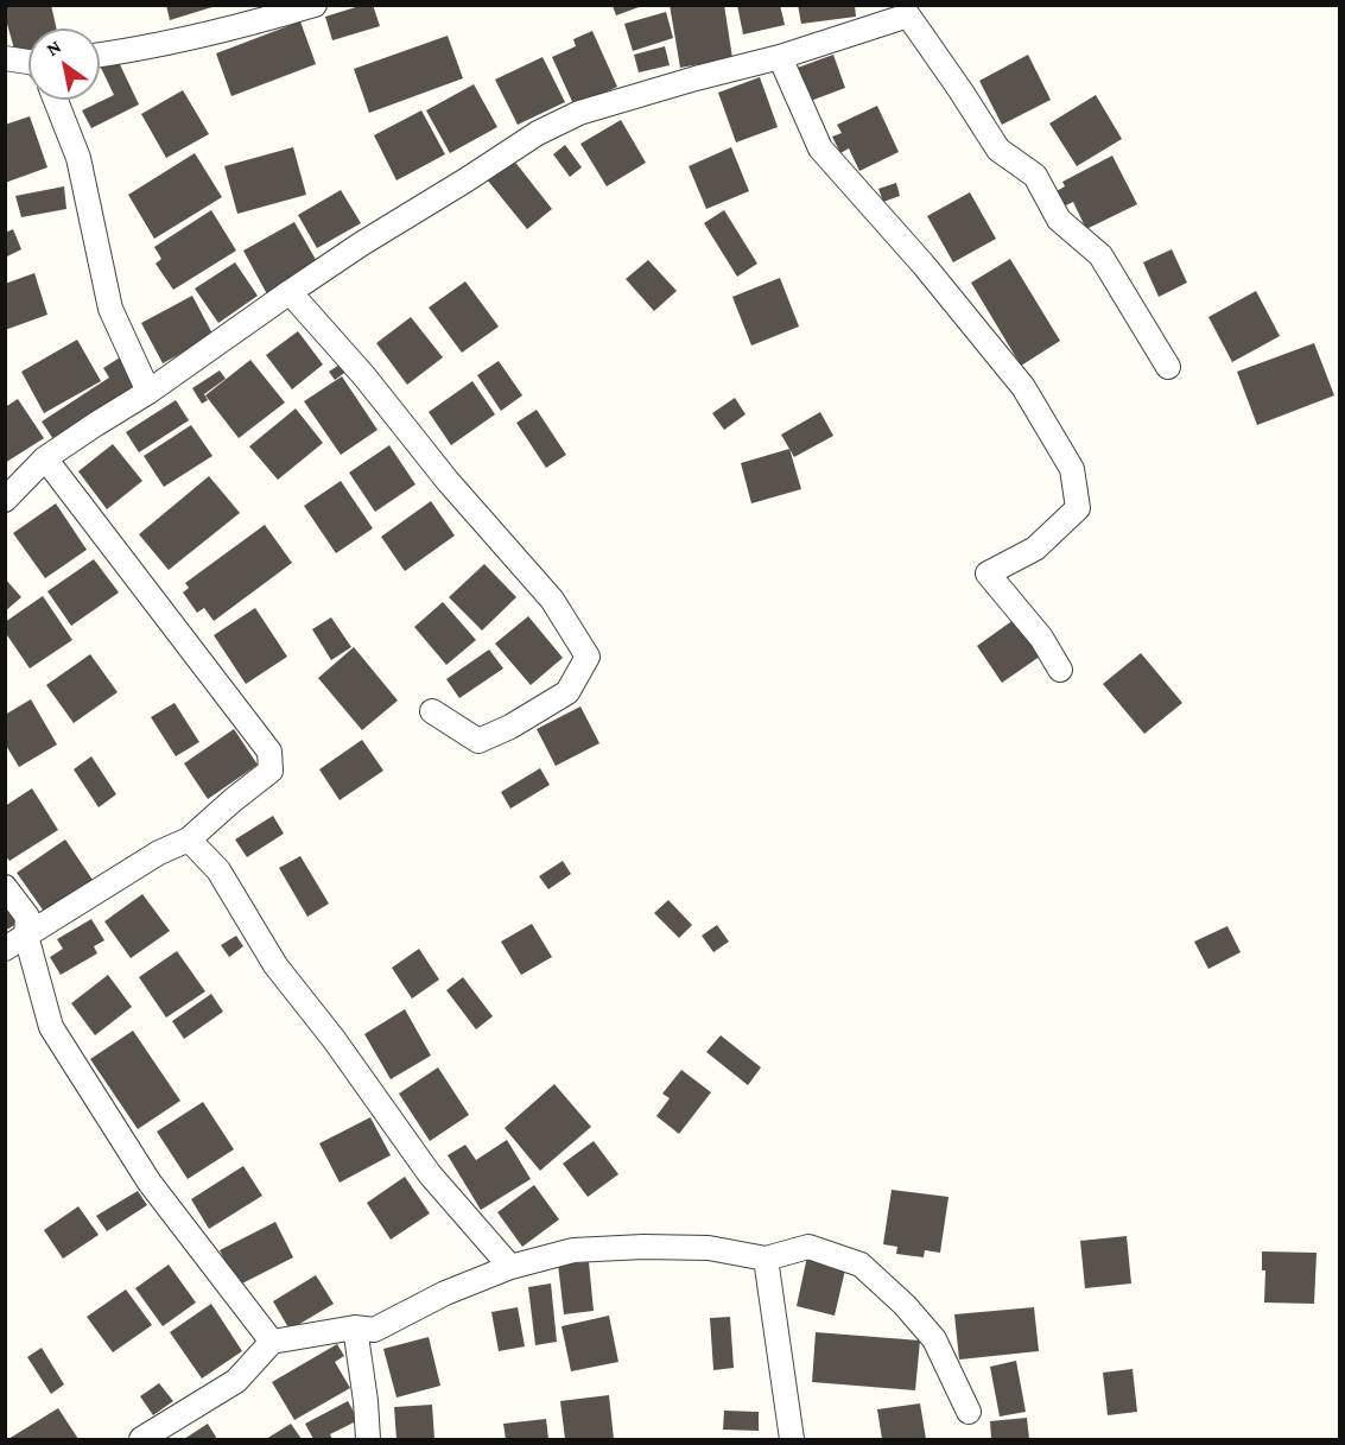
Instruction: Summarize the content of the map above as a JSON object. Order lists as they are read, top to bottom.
{
  "north": "top left"
}
